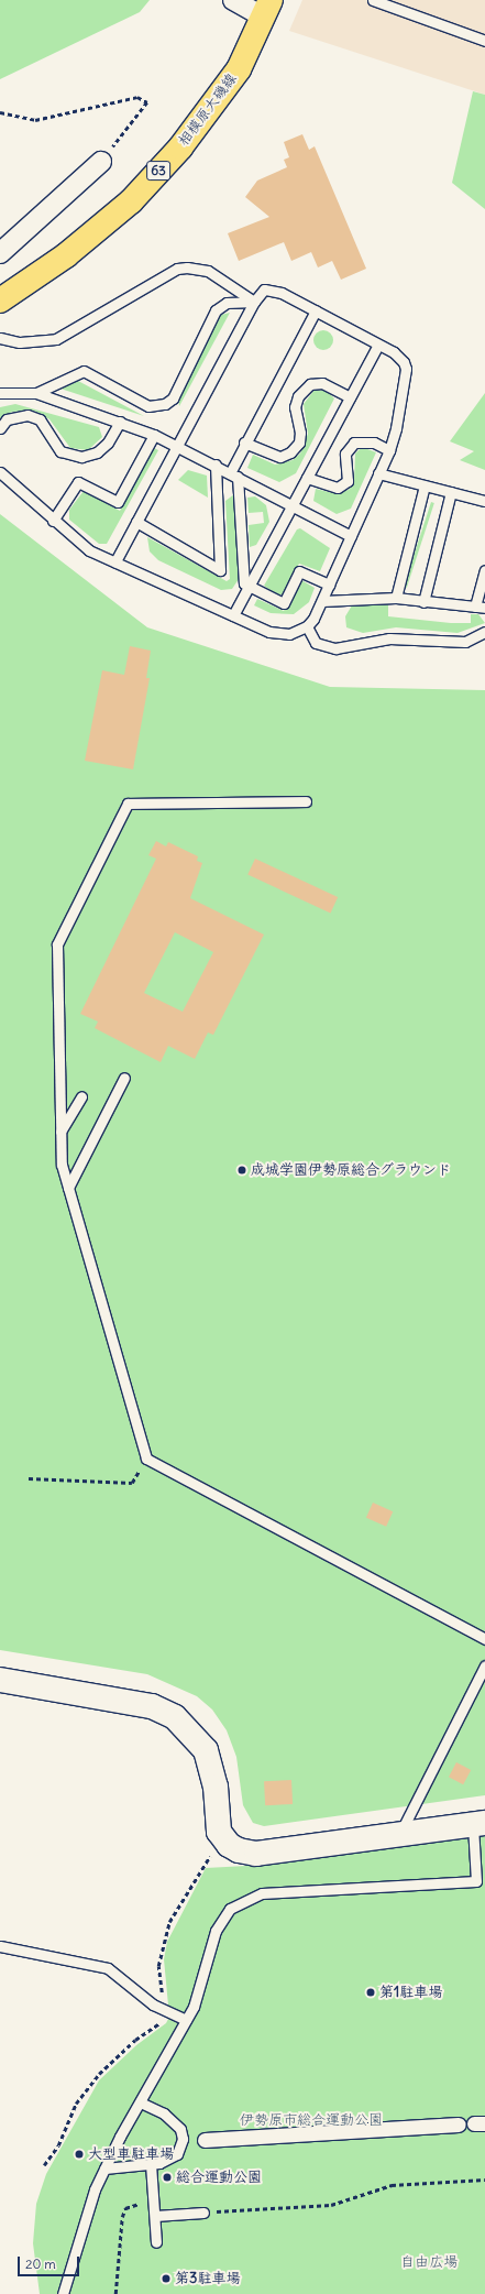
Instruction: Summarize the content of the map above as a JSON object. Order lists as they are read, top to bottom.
{
  "streets": {
    "main road": ["相模原大磯線", "63"]
  },
  "parks": ["伊勢原市総合運動公園", "自由広場"],
  "places": [
    "成城学園伊勢原総合グラウンド",
    "第1駐車場",
    "大型車駐車場",
    "総合運動公園",
    "第3駐車場"
  ],
  "scale_bar": "20 m"
}
